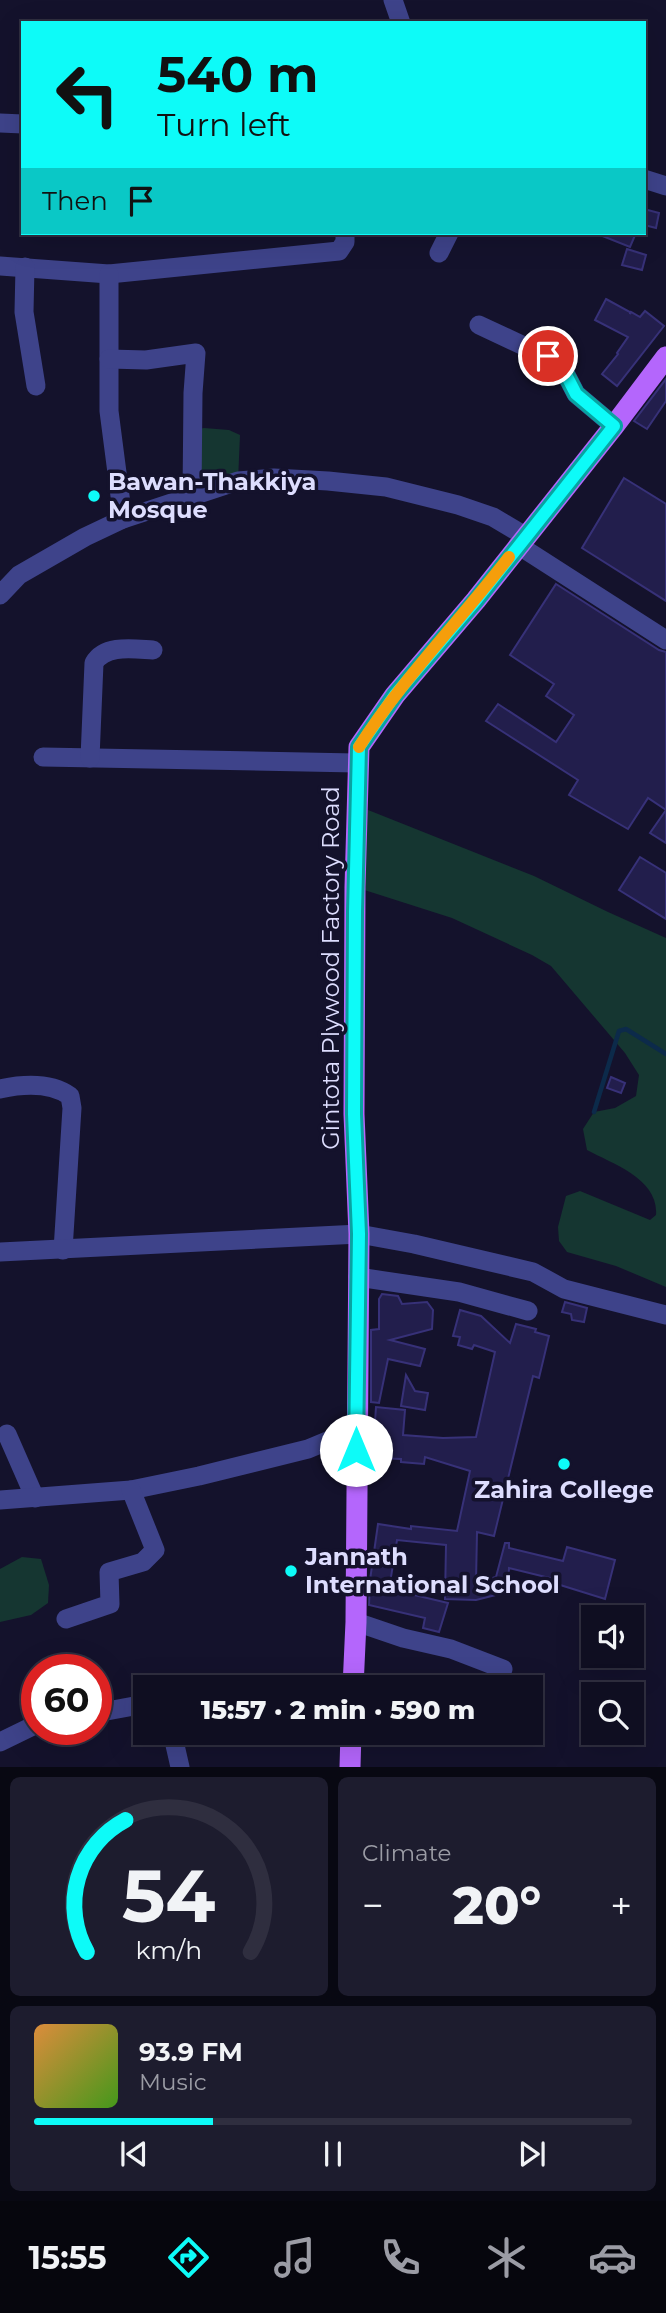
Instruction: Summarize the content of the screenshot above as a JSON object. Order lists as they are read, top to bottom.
{
  "streets": {
    "main road": ["Gintota Plywood Factory Road"]
  },
  "places": ["Bawan-Thakkiya Mosque", "Zahira College", "Jannath International School"],
  "page": {
    "turn": ["540 m", "Turn left"],
    "then": "Then",
    "limit": "60",
    "trip": "15:57 · 2 min · 590 m",
    "tile": "Climate",
    "heat": ["−", "20°", "+"],
    "song": ["93.9 FM", "Music"],
    "tabs": "15:55",
    "gauge": ["54", "km/h"]
  }
}
